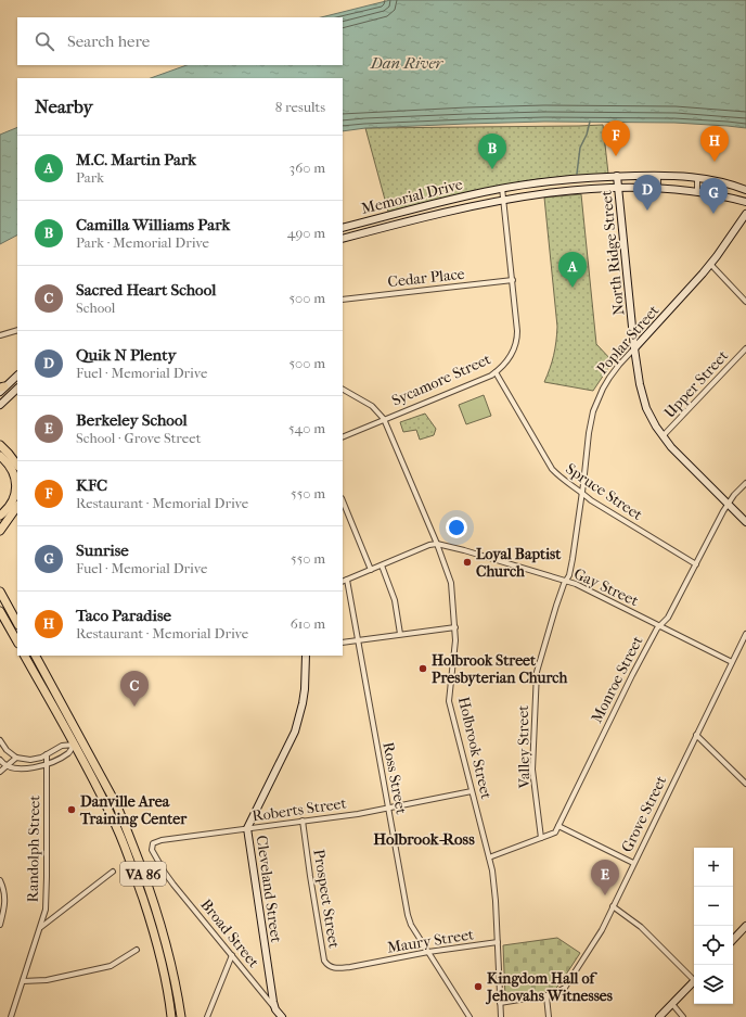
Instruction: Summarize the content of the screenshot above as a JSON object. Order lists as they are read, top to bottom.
{
  "streets": {
    "main road": [
      "Memorial Drive",
      "North Ridge Street",
      "Poplar Street",
      "VA 86",
      "Cleveland Street",
      "Broad Street"
    ],
    "street": [
      "Cedar Place",
      "Sycamore Street",
      "Upper Street",
      "Spruce Street",
      "Gay Street",
      "Monroe Street",
      "Valley Street",
      "Holbrook Street",
      "Ross Street",
      "Roberts Street",
      "Grove Street",
      "Randolph Street",
      "Prospect Street",
      "Maury Street"
    ]
  },
  "crossings": [
    ["Memorial Drive", "North Ridge Street"],
    ["Memorial Drive", "Sycamore Street"],
    ["North Ridge Street", "Poplar Street"],
    ["North Ridge Street", "Upper Street"],
    ["North Ridge Street", "Monroe Street"],
    ["Cedar Place", "Sycamore Street"],
    ["Poplar Street", "Spruce Street"],
    ["Poplar Street", "Gay Street"],
    ["Poplar Street", "Valley Street"],
    ["Sycamore Street", "Spruce Street"],
    ["Sycamore Street", "Holbrook Street"],
    ["Spruce Street", "Monroe Street"],
    ["Gay Street", "Monroe Street"],
    ["Gay Street", "Valley Street"],
    ["Gay Street", "Holbrook Street"],
    ["Gay Street", "Grove Street"],
    ["Monroe Street", "Valley Street"],
    ["Monroe Street", "Holbrook Street"],
    ["Holbrook Street", "Roberts Street"],
    ["Holbrook Street", "Grove Street"],
    ["Holbrook Street", "Maury Street"],
    ["Ross Street", "Roberts Street"],
    ["Ross Street", "Maury Street"],
    ["Roberts Street", "Cleveland Street"],
    ["Roberts Street", "Prospect Street"],
    ["Roberts Street", "Broad Street"],
    ["Cleveland Street", "Broad Street"],
    ["Prospect Street", "Maury Street"]
  ],
  "districts": ["Holbrook-Ross"],
  "water": ["Dan River"],
  "places": [
    "Loyal Baptist Church",
    "Holbrook Street Presbyterian Church",
    "Danville Area Training Center",
    "Kingdom Hall of Jehovahs Witnesses"
  ],
  "page": {
    "search": "Search here",
    "heading": ["Nearby", "8 results"],
    "pins": [
      "F",
      "H",
      "B",
      "D",
      "G",
      "A",
      "C",
      "E"
    ],
    "list": [
      {
        "mark": "A",
        "name": "M.C. Martin Park",
        "note": "Park",
        "value": "360 m"
      },
      {
        "mark": "B",
        "name": "Camilla Williams Park",
        "note": "Park · Memorial Drive",
        "value": "490 m"
      },
      {
        "mark": "C",
        "name": "Sacred Heart School",
        "note": "School",
        "value": "500 m"
      },
      {
        "mark": "D",
        "name": "Quik N Plenty",
        "note": "Fuel · Memorial Drive",
        "value": "500 m"
      },
      {
        "mark": "E",
        "name": "Berkeley School",
        "note": "School · Grove Street",
        "value": "540 m"
      },
      {
        "mark": "F",
        "name": "KFC",
        "note": "Restaurant · Memorial Drive",
        "value": "550 m"
      },
      {
        "mark": "G",
        "name": "Sunrise",
        "note": "Fuel · Memorial Drive",
        "value": "550 m"
      },
      {
        "mark": "H",
        "name": "Taco Paradise",
        "note": "Restaurant · Memorial Drive",
        "value": "610 m"
      }
    ],
    "map_buttons": ["+", "−"]
  }
}
